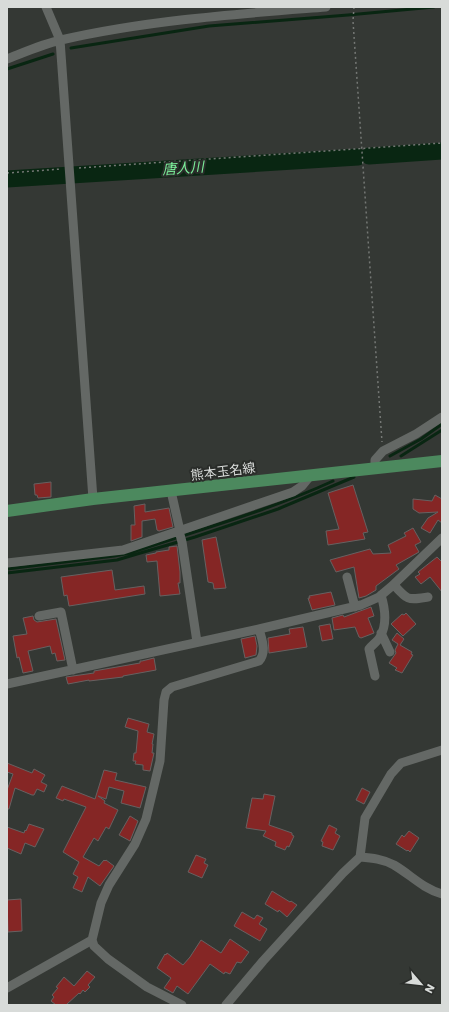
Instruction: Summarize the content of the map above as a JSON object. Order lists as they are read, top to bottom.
{
  "streets": {
    "main road": ["熊本玉名線"]
  },
  "water": ["唐人川"],
  "north": "bottom right"
}
